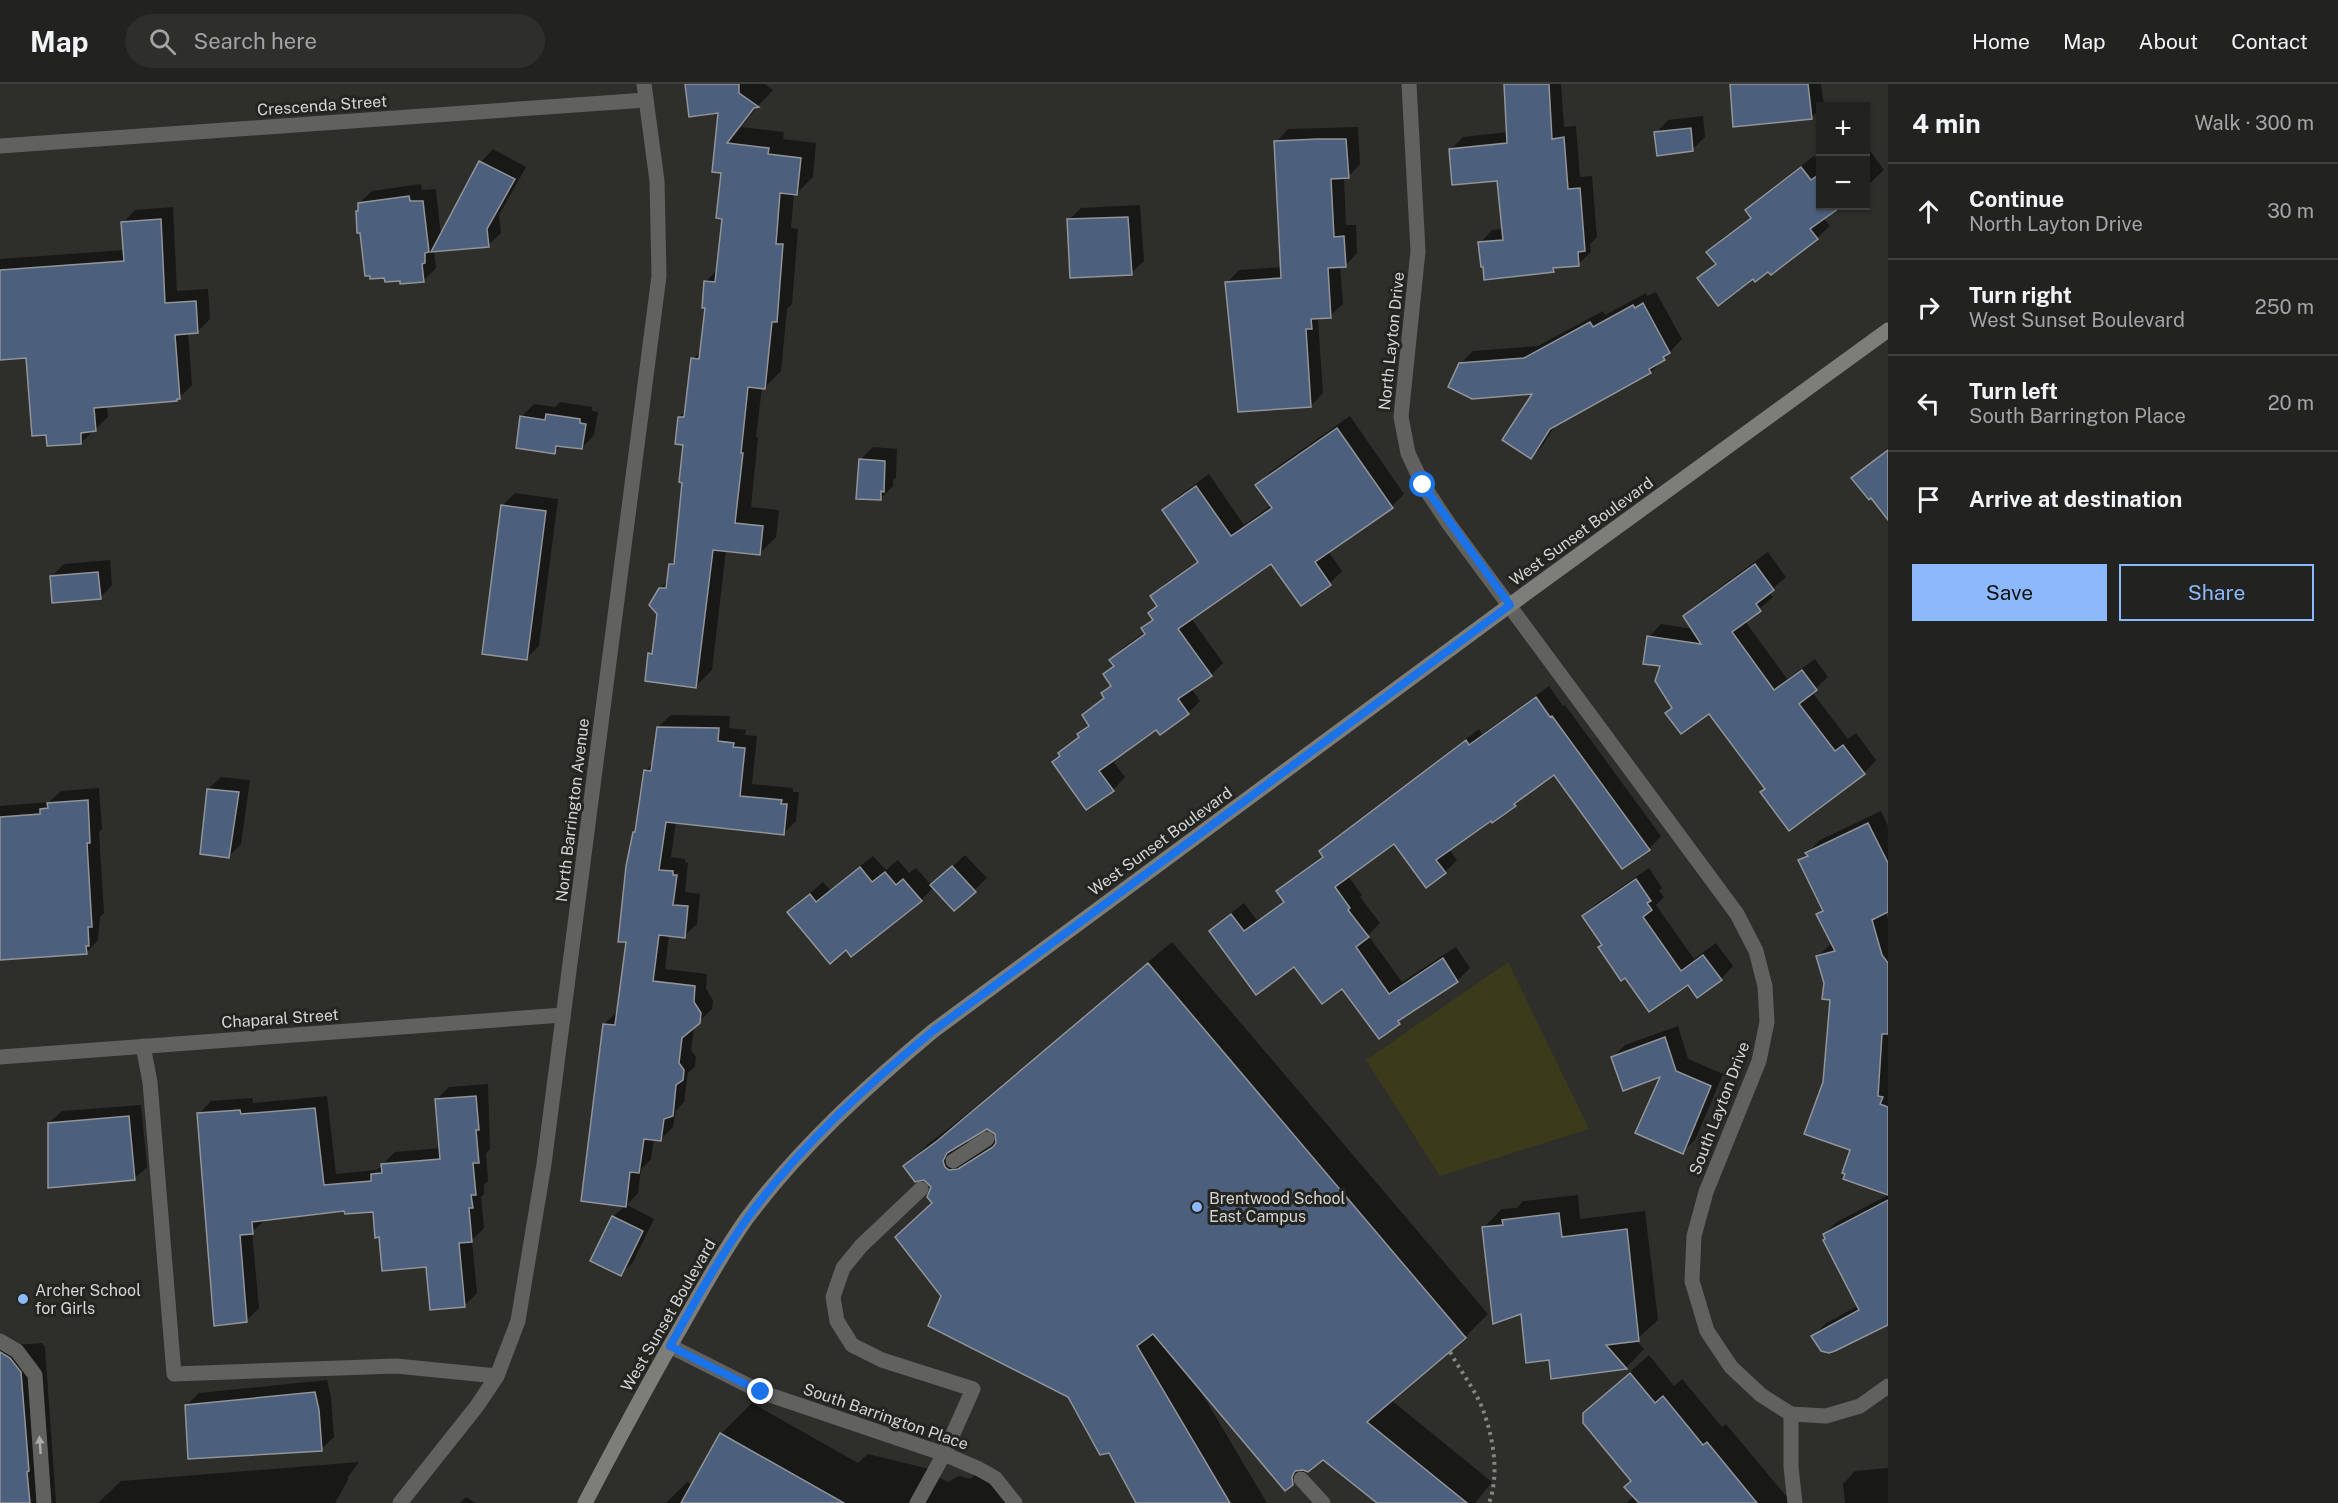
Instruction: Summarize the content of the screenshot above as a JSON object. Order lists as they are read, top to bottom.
{
  "streets": {
    "main road": ["West Sunset Boulevard"],
    "street": [
      "Crescenda Street",
      "North Layton Drive",
      "North Barrington Avenue",
      "Chaparal Street",
      "South Layton Drive",
      "South Barrington Place"
    ]
  },
  "crossings": [
    ["Crescenda Street", "North Barrington Avenue"],
    ["North Layton Drive", "West Sunset Boulevard"],
    ["North Layton Drive", "South Layton Drive"],
    ["West Sunset Boulevard", "South Layton Drive"],
    ["West Sunset Boulevard", "South Barrington Place"],
    ["North Barrington Avenue", "Chaparal Street"]
  ],
  "places": ["Brentwood School East Campus", "Archer School for Girls"],
  "page": {
    "header": "Map",
    "search": "Search here",
    "nav": [
      "Home",
      "Map",
      "About",
      "Contact"
    ],
    "heading": ["4 min", "Walk · 300 m"],
    "map_buttons": ["+", "−"],
    "list": [
      ["Continue", "North Layton Drive", "30 m"],
      ["Turn right", "West Sunset Boulevard", "250 m"],
      ["Turn left", "South Barrington Place", "20 m"],
      "Arrive at destination"
    ],
    "buttons": ["Save", "Share"]
  }
}
